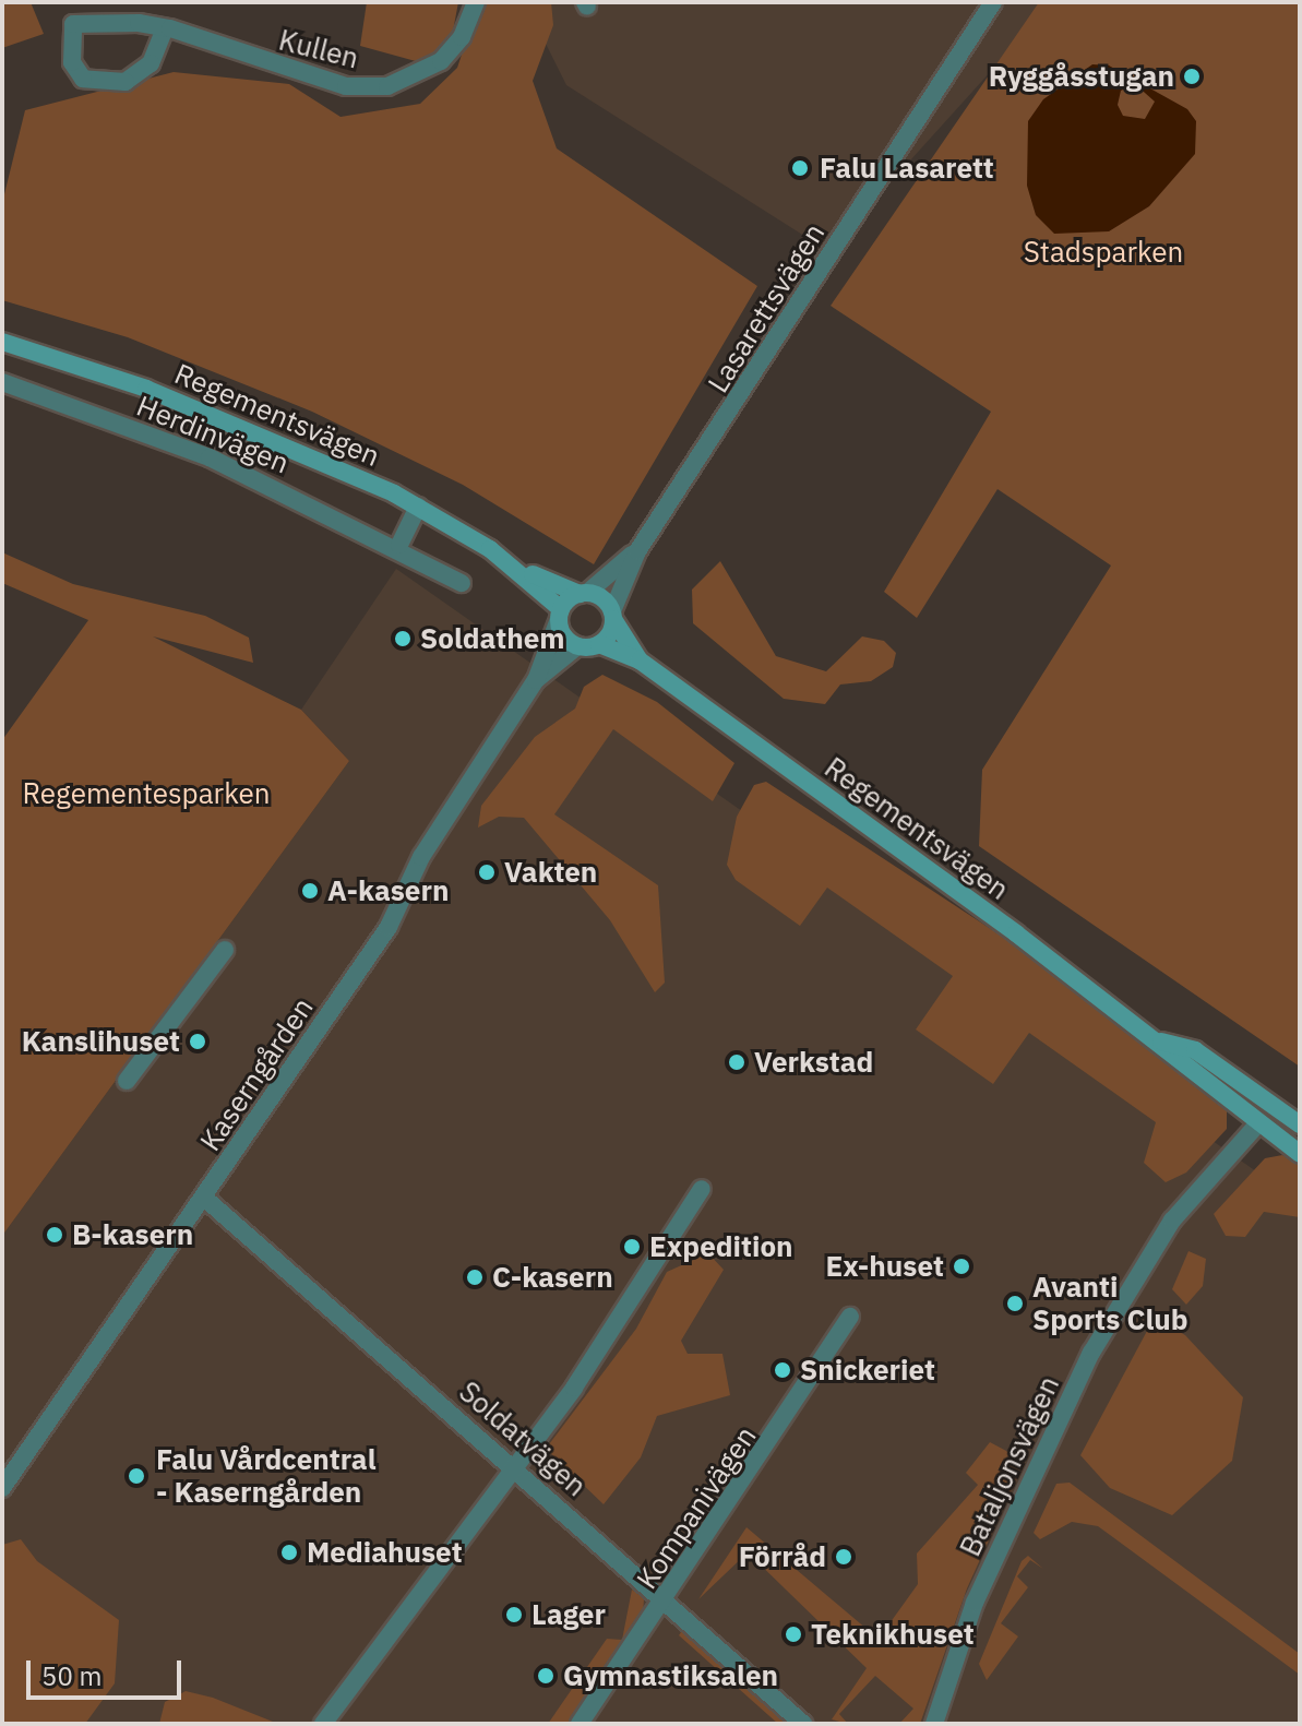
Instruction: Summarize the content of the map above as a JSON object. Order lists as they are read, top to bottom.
{
  "streets": {
    "main road": ["Regementsvägen"],
    "street": [
      "Kullen",
      "Lasarettsvägen",
      "Herdinvägen",
      "Kaserngården",
      "Soldatvägen",
      "Bataljonsvägen",
      "Kompanivägen"
    ]
  },
  "crossings": [
    ["Lasarettsvägen", "Regementsvägen"],
    ["Regementsvägen", "Kaserngården"],
    ["Regementsvägen", "Bataljonsvägen"],
    ["Kaserngården", "Soldatvägen"],
    ["Soldatvägen", "Kompanivägen"]
  ],
  "parks": ["Stadsparken", "Regementesparken"],
  "places": [
    "Ryggåsstugan",
    "Falu Lasarett",
    "Soldathem",
    "Vakten",
    "A-kasern",
    "Kanslihuset",
    "Verkstad",
    "B-kasern",
    "Expedition",
    "Ex-huset",
    "C-kasern",
    "Avanti Sports Club",
    "Snickeriet",
    "Falu Vårdcentral - Kaserngården",
    "Mediahuset",
    "Förråd",
    "Lager",
    "Teknikhuset",
    "Gymnastiksalen"
  ],
  "scale_bar": "50 m"
}
